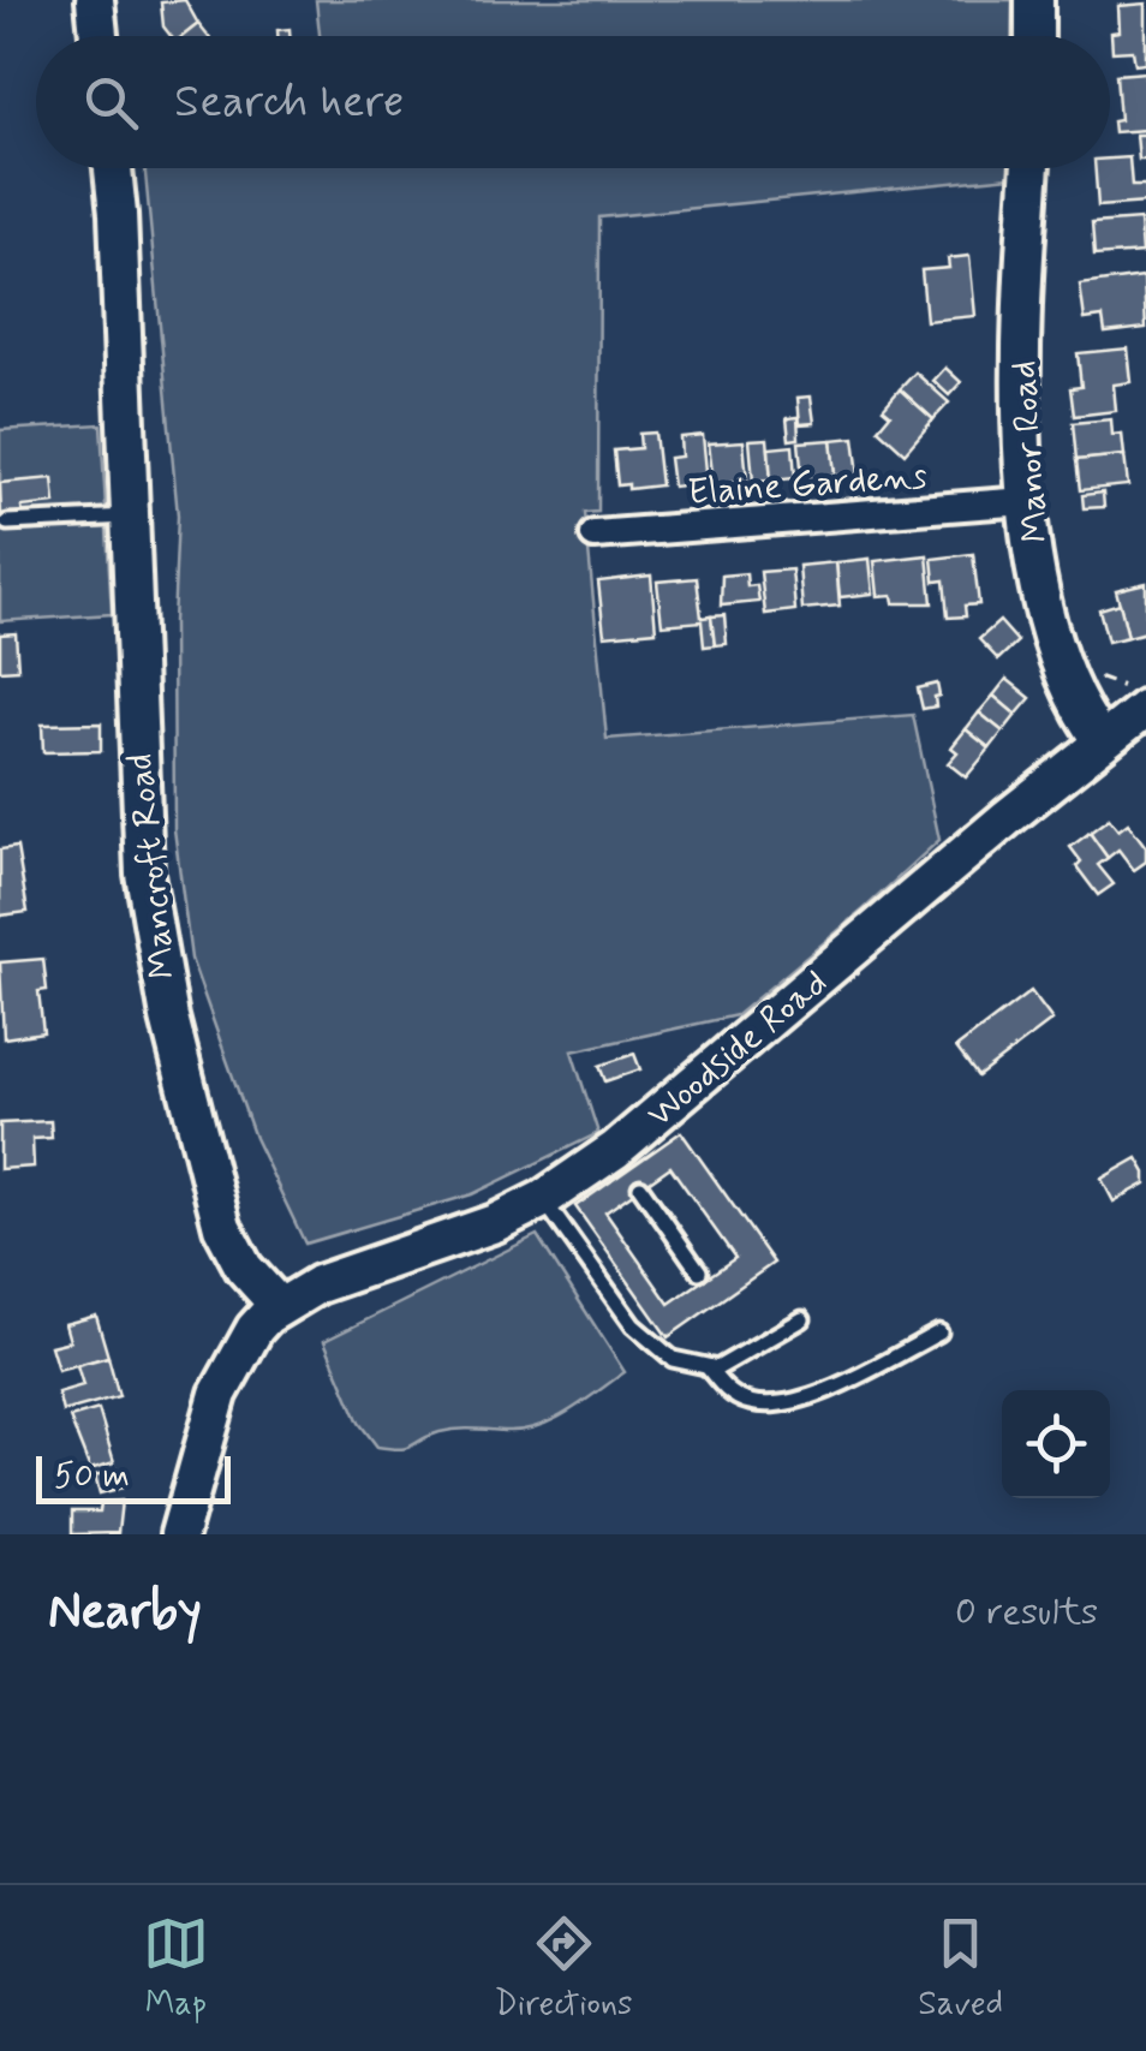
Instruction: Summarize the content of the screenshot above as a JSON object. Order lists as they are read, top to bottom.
{
  "streets": {
    "street": [
      "Manor Road",
      "Elaine Gardens",
      "Mancroft Road",
      "Woodside Road"
    ]
  },
  "crossings": [
    ["Manor Road", "Elaine Gardens"],
    ["Manor Road", "Woodside Road"],
    ["Mancroft Road", "Woodside Road"]
  ],
  "scale_bar": "50 m",
  "page": {
    "search": "Search here",
    "scale": "50 m",
    "heading": ["Nearby", "0 results"],
    "nav": ["Map", "Directions", "Saved"]
  }
}
